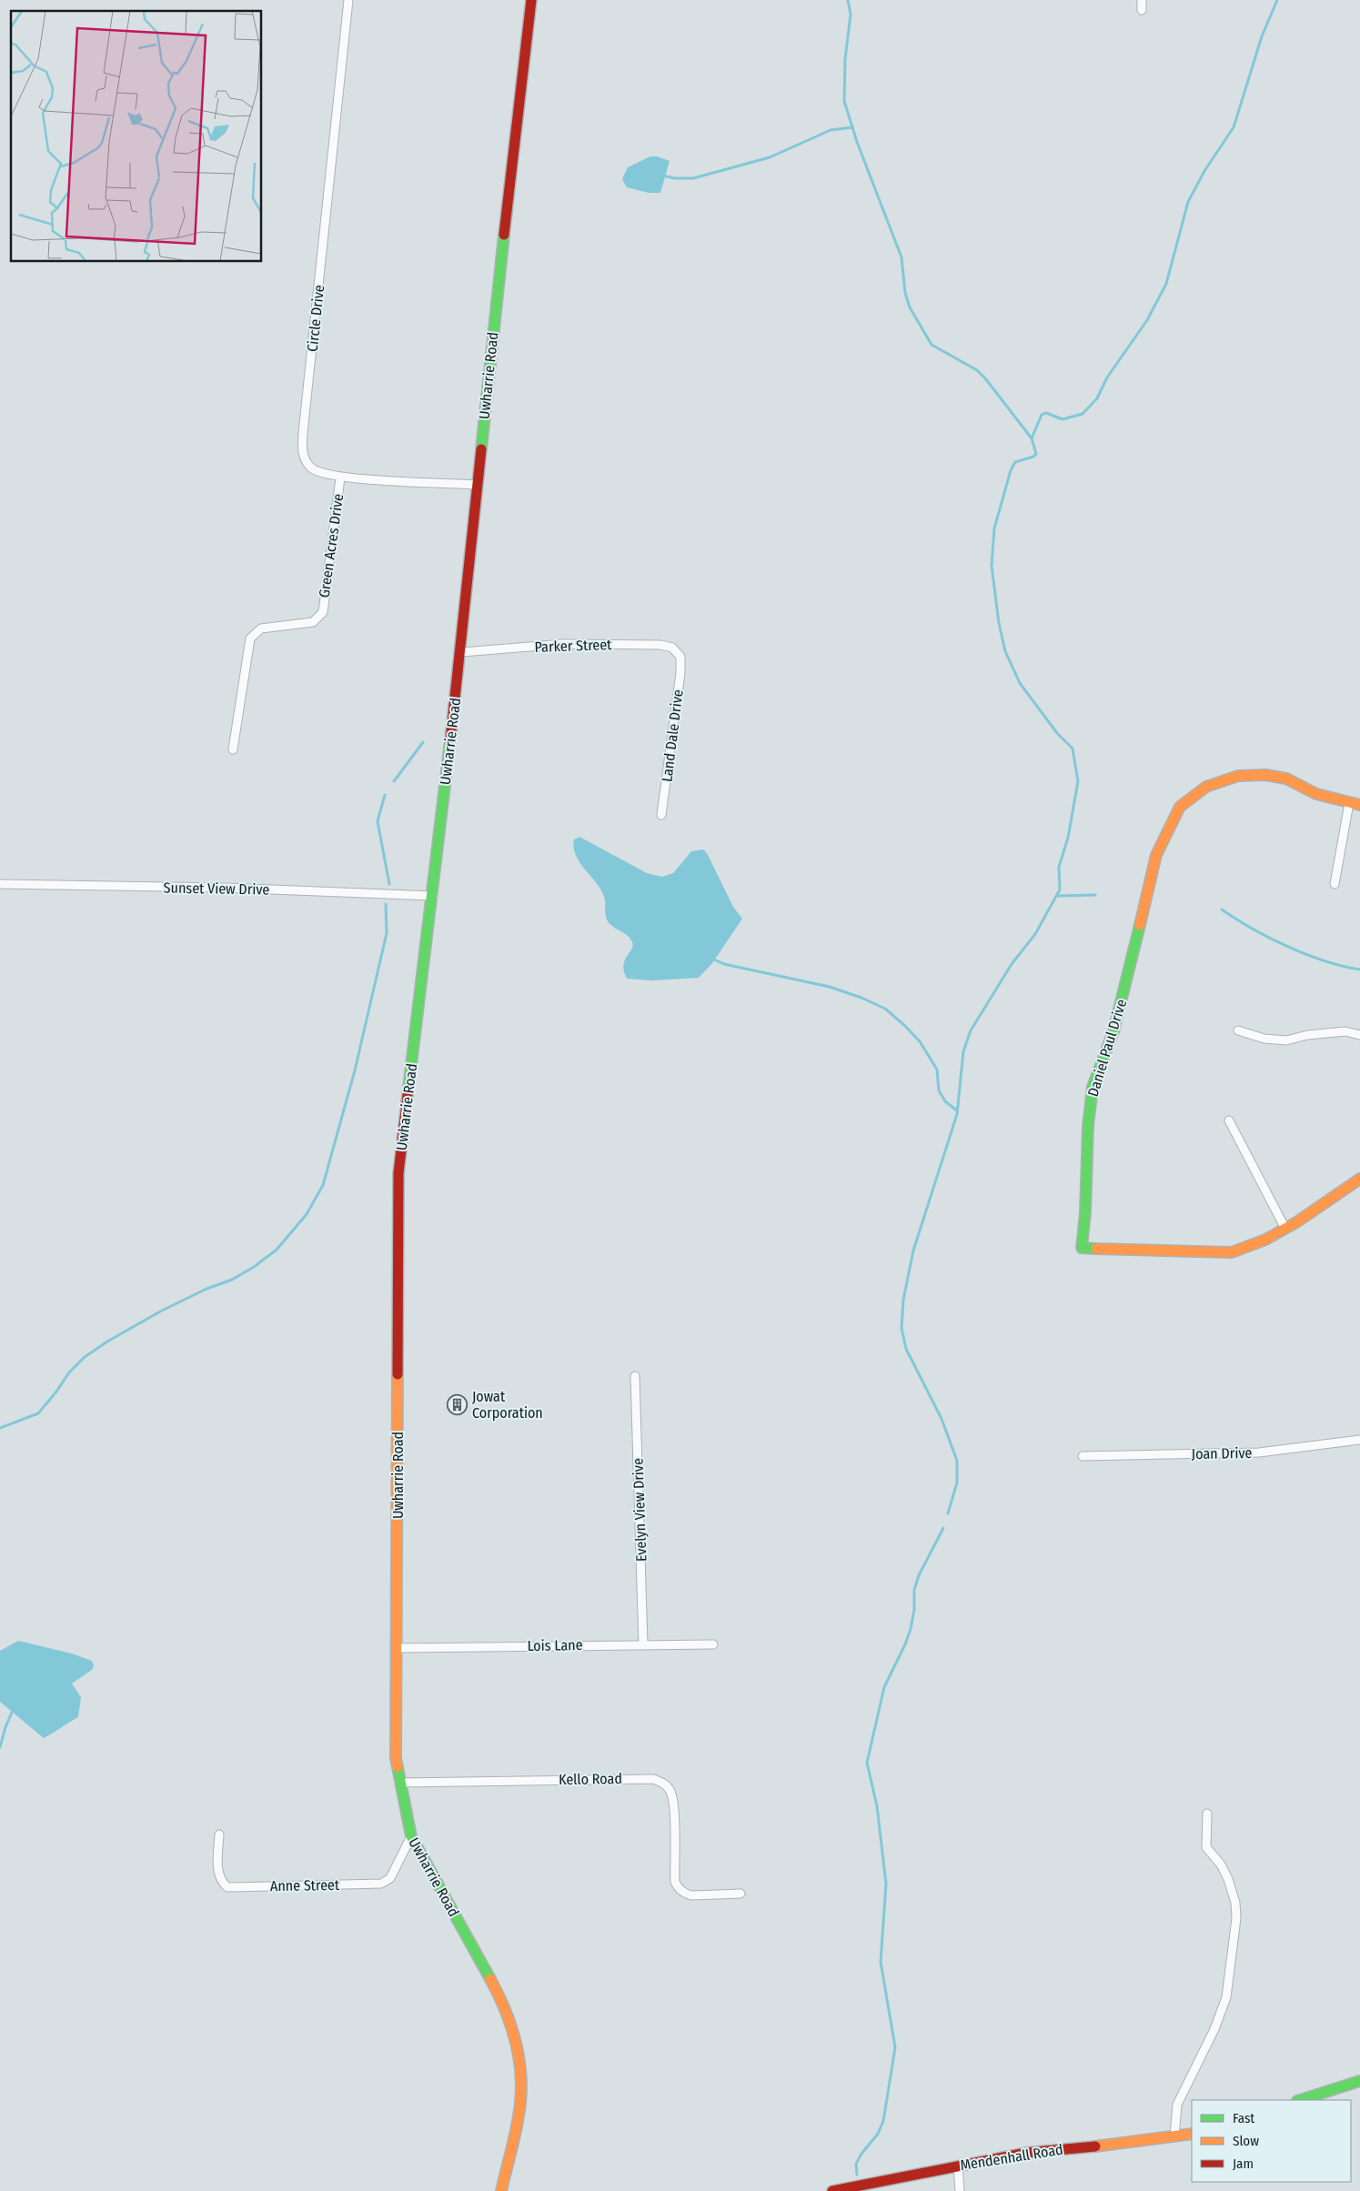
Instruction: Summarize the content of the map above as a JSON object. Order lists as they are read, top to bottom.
{
  "streets": {
    "street": [
      "Circle Drive",
      "Uwharrie Road",
      "Green Acres Drive",
      "Parker Street",
      "Land Dale Drive",
      "Sunset View Drive",
      "Daniel Paul Drive",
      "Joan Drive",
      "Evelyn View Drive",
      "Lois Lane",
      "Kello Road",
      "Anne Street",
      "Mendenhall Road"
    ]
  },
  "crossings": [
    ["Circle Drive", "Uwharrie Road"],
    ["Circle Drive", "Green Acres Drive"],
    ["Uwharrie Road", "Parker Street"],
    ["Uwharrie Road", "Sunset View Drive"],
    ["Uwharrie Road", "Lois Lane"],
    ["Uwharrie Road", "Kello Road"],
    ["Uwharrie Road", "Anne Street"],
    ["Parker Street", "Land Dale Drive"],
    ["Evelyn View Drive", "Lois Lane"]
  ],
  "places": {
    "building": ["Jowat Corporation"]
  },
  "legend": ["Fast", "Slow", "Jam"]
}
